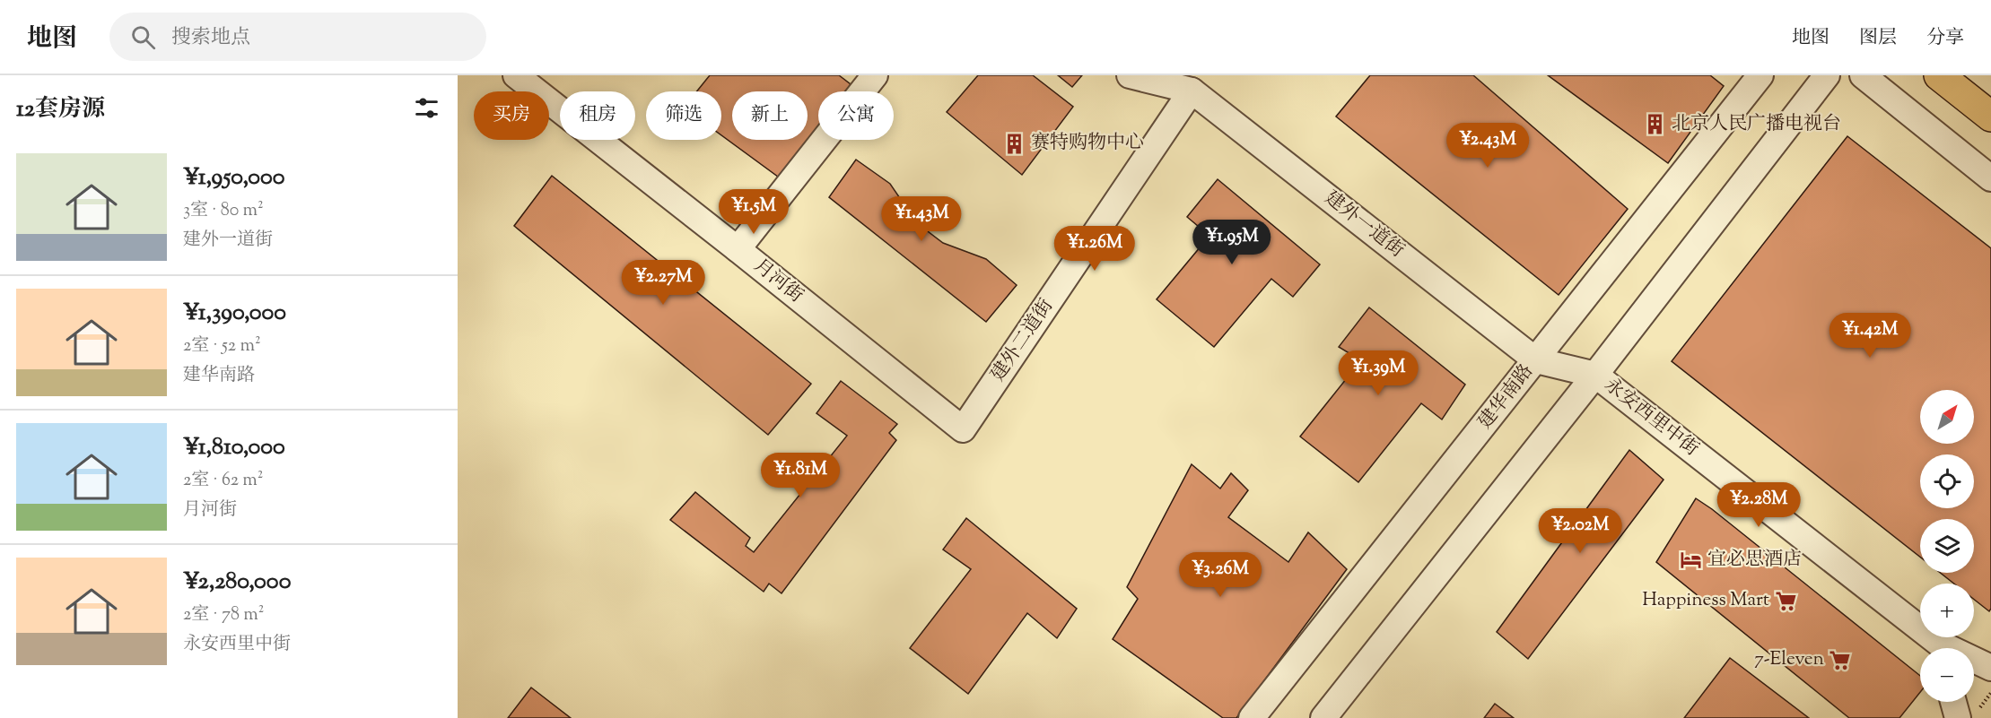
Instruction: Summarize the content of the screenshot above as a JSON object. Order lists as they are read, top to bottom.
{
  "streets": {
    "street": [
      "建外一道街",
      "月河街",
      "建外二道街",
      "建华南路",
      "永安西里中街"
    ]
  },
  "crossings": [
    ["建外一道街", "建外二道街"],
    ["建外一道街", "建华南路"],
    ["建外一道街", "永安西里中街"],
    ["月河街", "建外二道街"],
    ["建华南路", "永安西里中街"]
  ],
  "places": {
    "building": ["北京人民广播电视台", "赛特购物中心"],
    "hotel": ["宜必思酒店"],
    "supermarket": ["Happiness Mart", "7-Eleven"]
  },
  "north": "top right",
  "page": {
    "header": "地图",
    "search": "搜索地点",
    "nav": ["地图", "图层", "分享"],
    "heading": "12套房源",
    "chip": [
      "买房",
      "租房",
      "筛选",
      "新上",
      "公寓"
    ],
    "price": [
      "¥2.43M",
      "¥1.5M",
      "¥1.43M",
      "¥1.95M",
      "¥1.26M",
      "¥2.27M",
      "¥1.42M",
      "¥1.39M",
      "¥1.81M",
      "¥2.28M",
      "¥2.02M",
      "¥3.26M"
    ],
    "list": [
      {
        "name": "¥1,950,000",
        "note": "3室 · 80 m² · 建外一道街"
      },
      {
        "name": "¥1,390,000",
        "note": "2室 · 52 m² · 建华南路"
      },
      {
        "name": "¥1,810,000",
        "note": "2室 · 62 m² · 月河街"
      },
      {
        "name": "¥2,280,000",
        "note": "2室 · 78 m² · 永安西里中街"
      }
    ],
    "map_buttons": ["+", "−"]
  }
}
